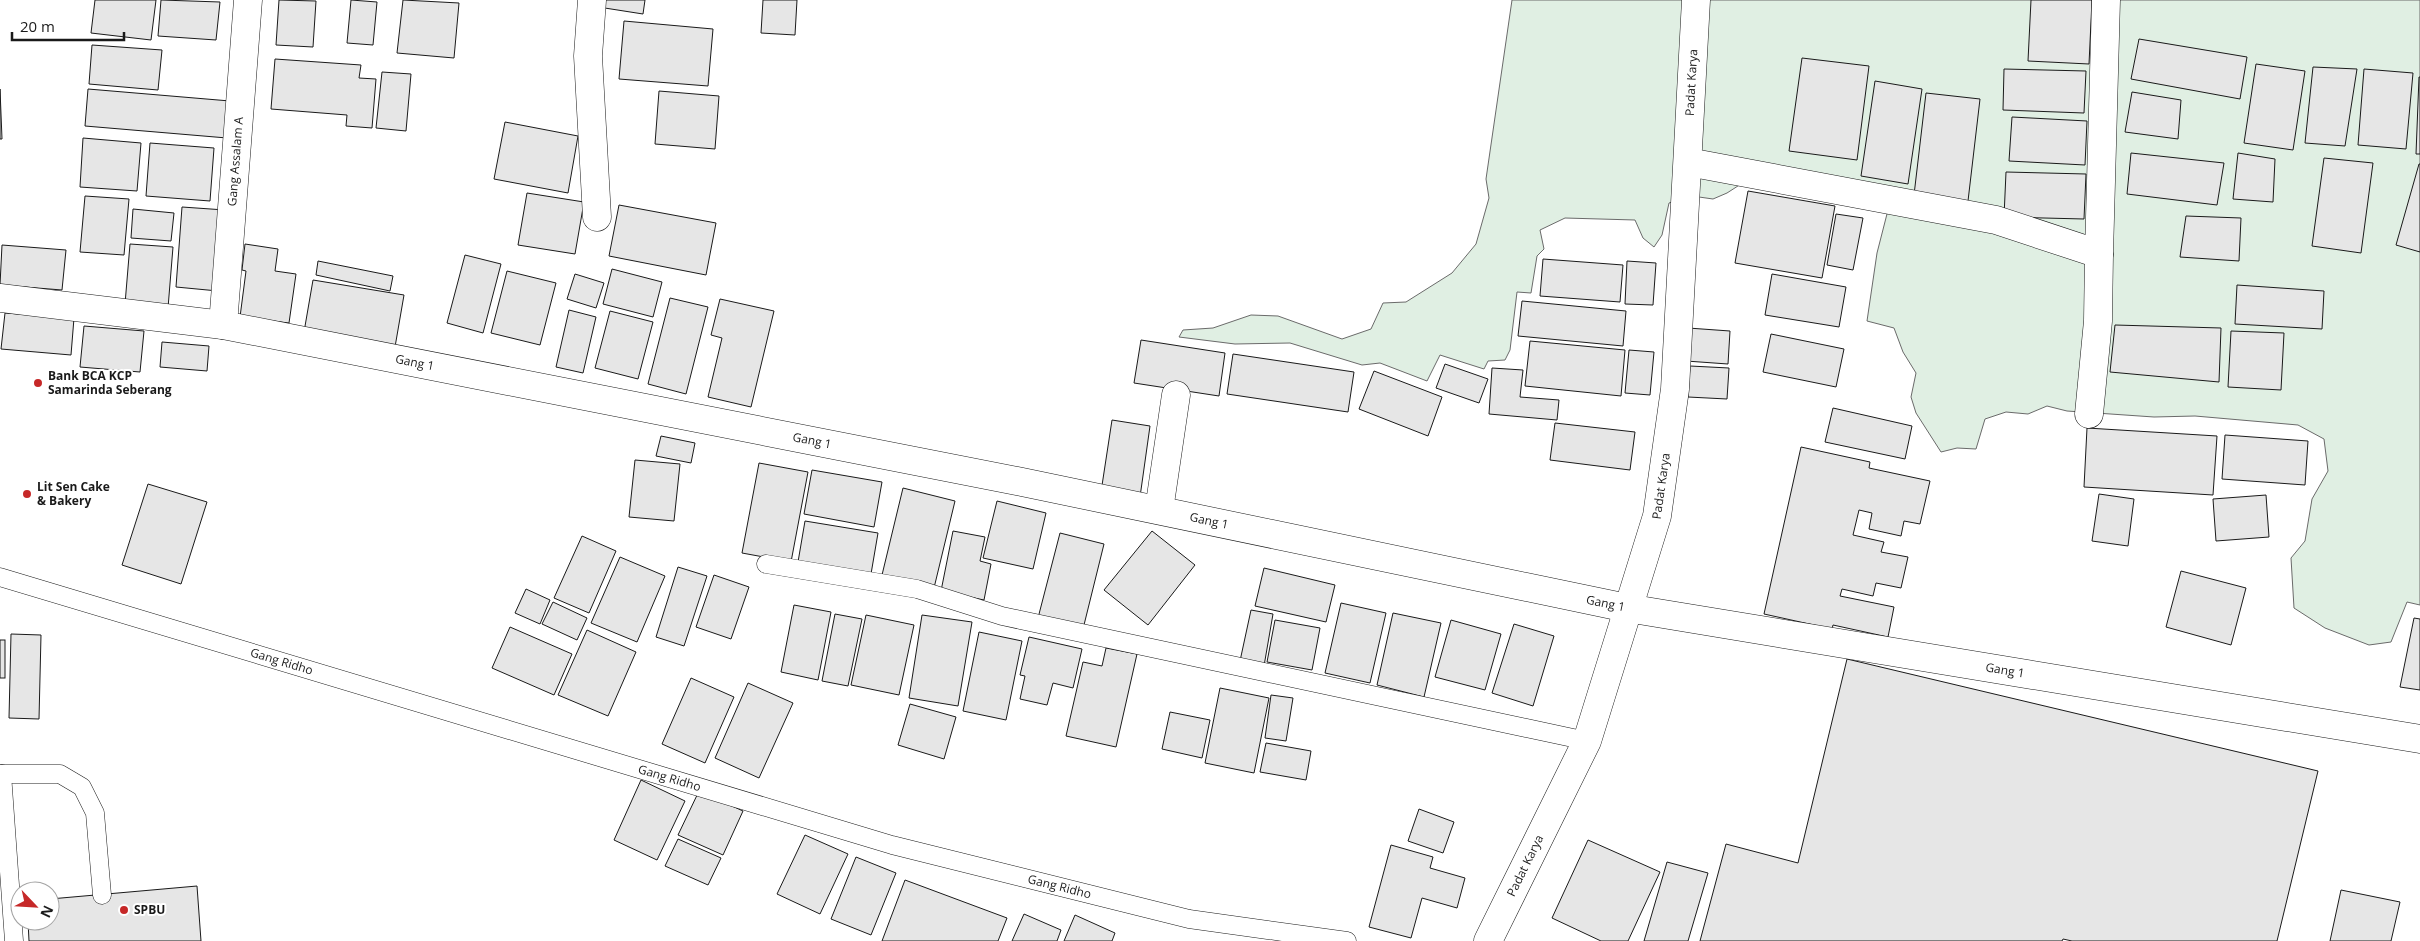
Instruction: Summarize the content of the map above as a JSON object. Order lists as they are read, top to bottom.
{
  "streets": {
    "street": ["Padat Karya", "Gang Assalam A", "Gang 1"],
    "lane": ["Gang Ridho"]
  },
  "crossings": [
    ["Padat Karya", "Gang 1"],
    ["Gang Assalam A", "Gang 1"]
  ],
  "places": ["Bank BCA KCP Samarinda Seberang", "Lit Sen Cake & Bakery", "SPBU"],
  "scale_bar": "20 m",
  "north": "bottom right"
}
